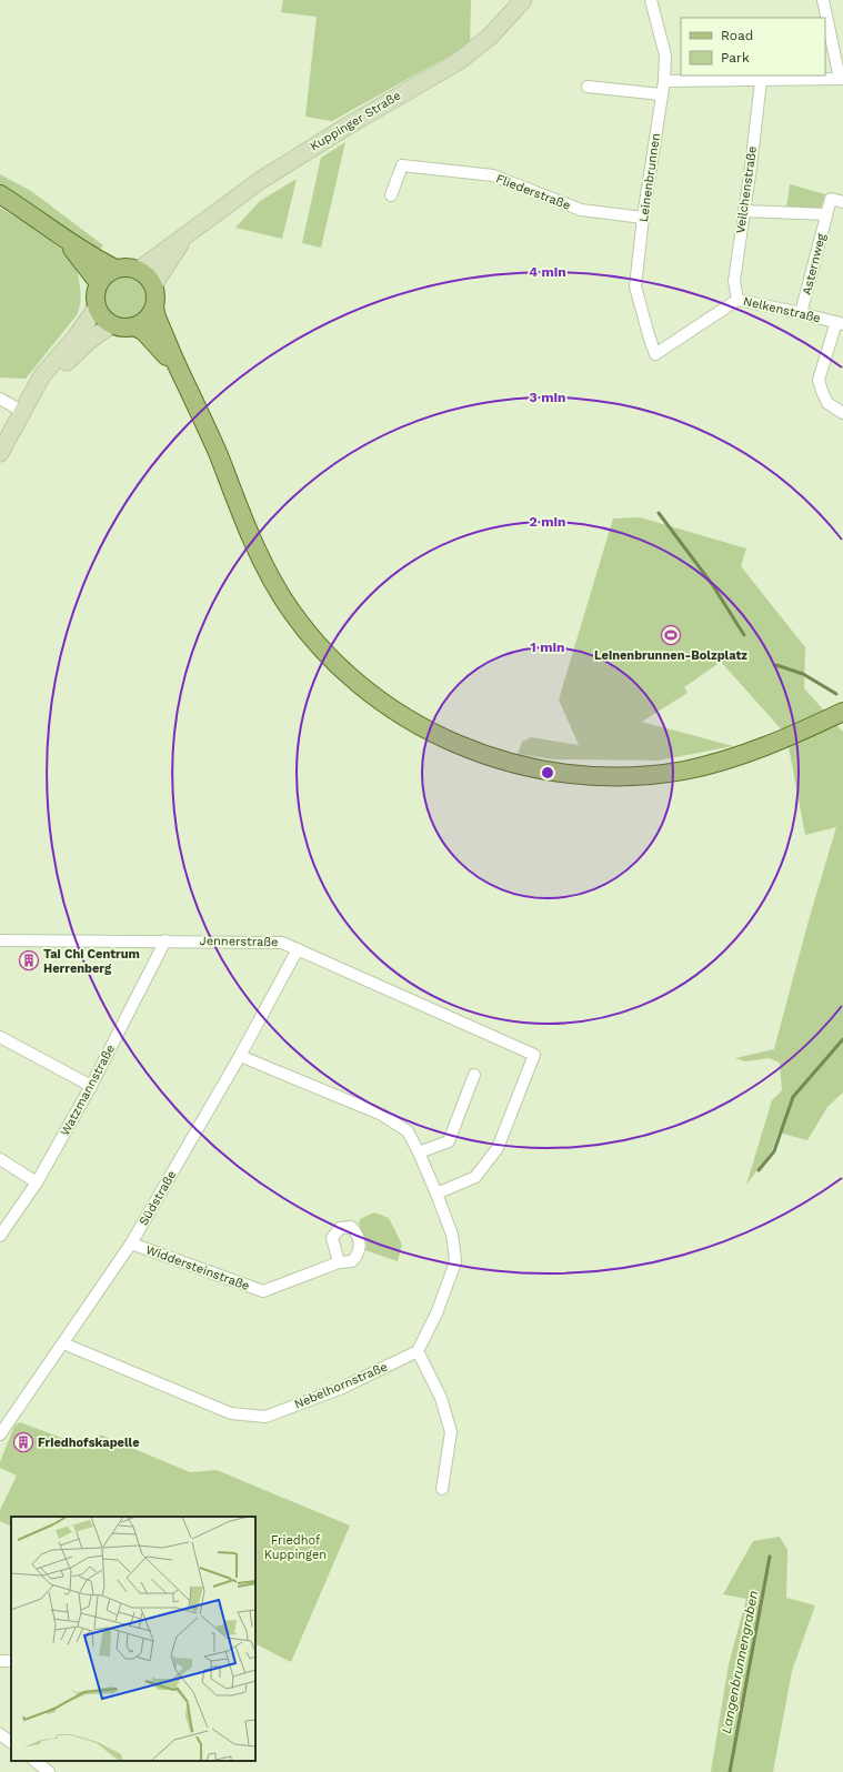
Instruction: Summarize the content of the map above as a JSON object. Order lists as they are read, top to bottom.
{
  "streets": {
    "main road": ["Kuppinger Straße"],
    "street": [
      "Leinenbrunnen",
      "Veilchenstraße",
      "Fliederstraße",
      "Asternweg",
      "Nelkenstraße",
      "Jennerstraße",
      "Watzmannstraße",
      "Südstraße",
      "Widdersteinstraße",
      "Nebelhornstraße"
    ]
  },
  "crossings": [
    ["Leinenbrunnen", "Fliederstraße"],
    ["Leinenbrunnen", "Nelkenstraße"],
    ["Veilchenstraße", "Asternweg"],
    ["Veilchenstraße", "Nelkenstraße"],
    ["Asternweg", "Nelkenstraße"],
    ["Jennerstraße", "Watzmannstraße"],
    ["Jennerstraße", "Südstraße"],
    ["Südstraße", "Widdersteinstraße"],
    ["Südstraße", "Nebelhornstraße"]
  ],
  "water": ["Langenbrunnengraben"],
  "parks": ["Friedhof Kuppingen"],
  "places": {
    "sports": ["Leinenbrunnen-Bolzplatz"],
    "building": ["Tai Chi Centrum Herrenberg", "Friedhofskapelle"]
  },
  "legend": ["Road", "Park"],
  "rings": [
    "4 min",
    "3 min",
    "2 min",
    "1 min"
  ]
}
